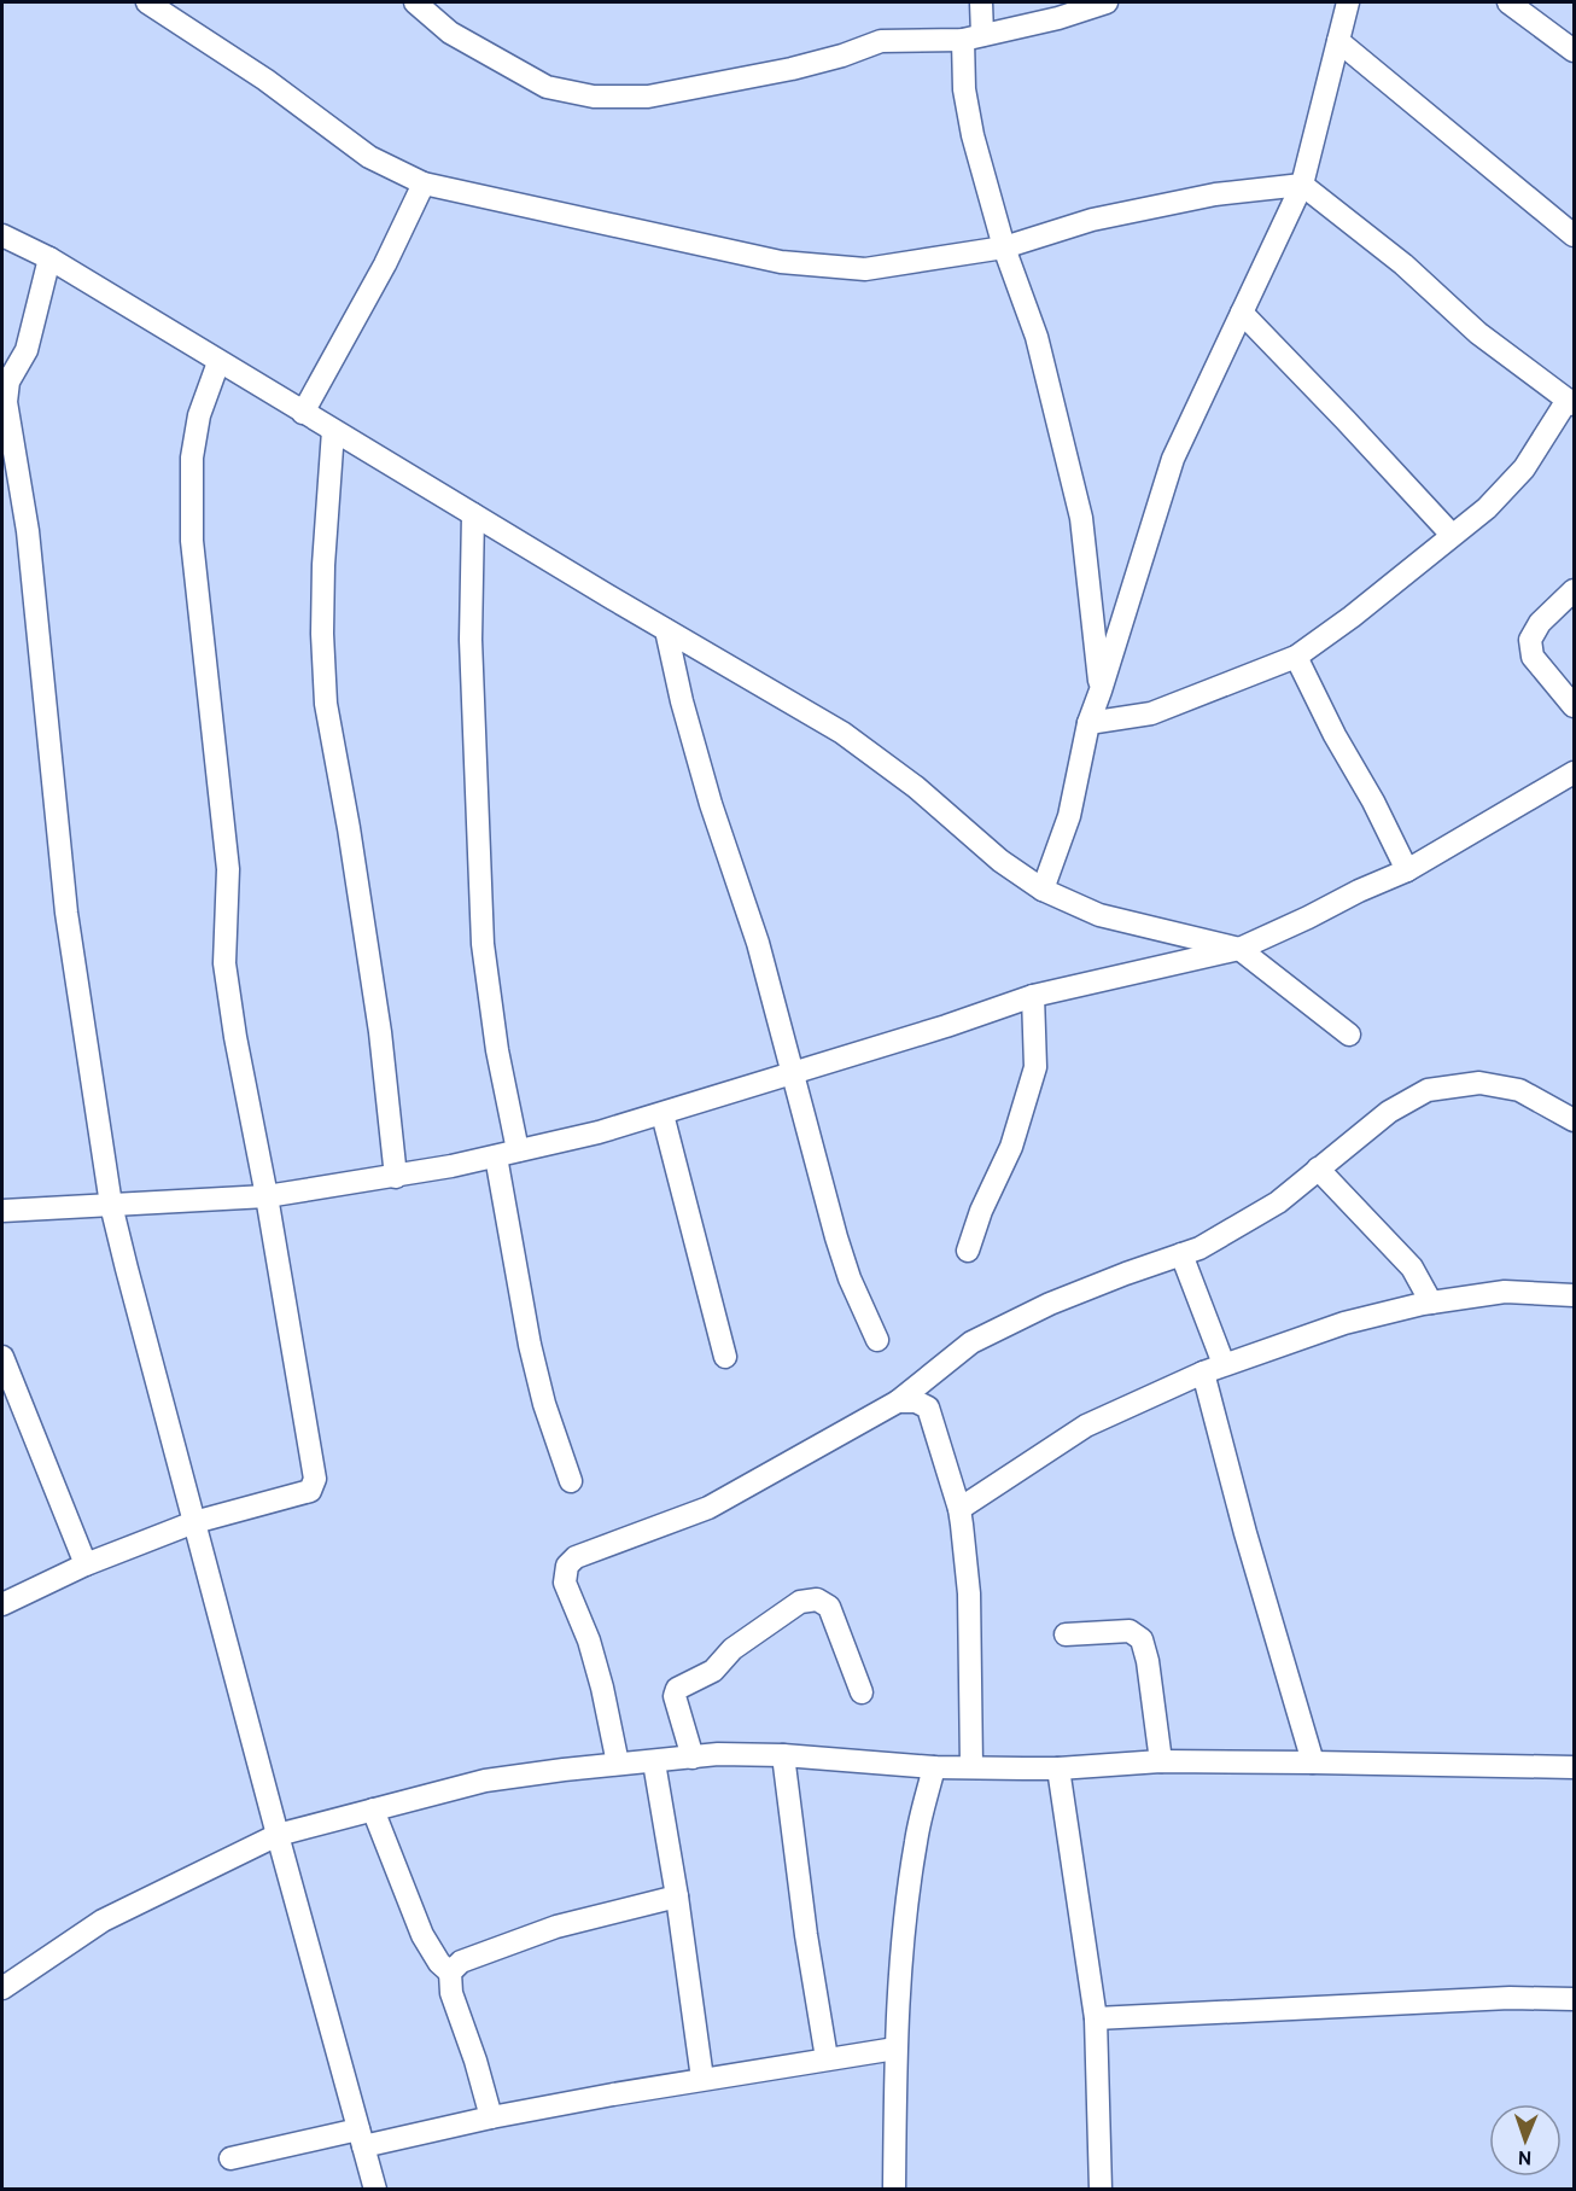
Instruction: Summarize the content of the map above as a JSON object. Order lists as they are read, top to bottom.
{
  "north": "bottom"
}
